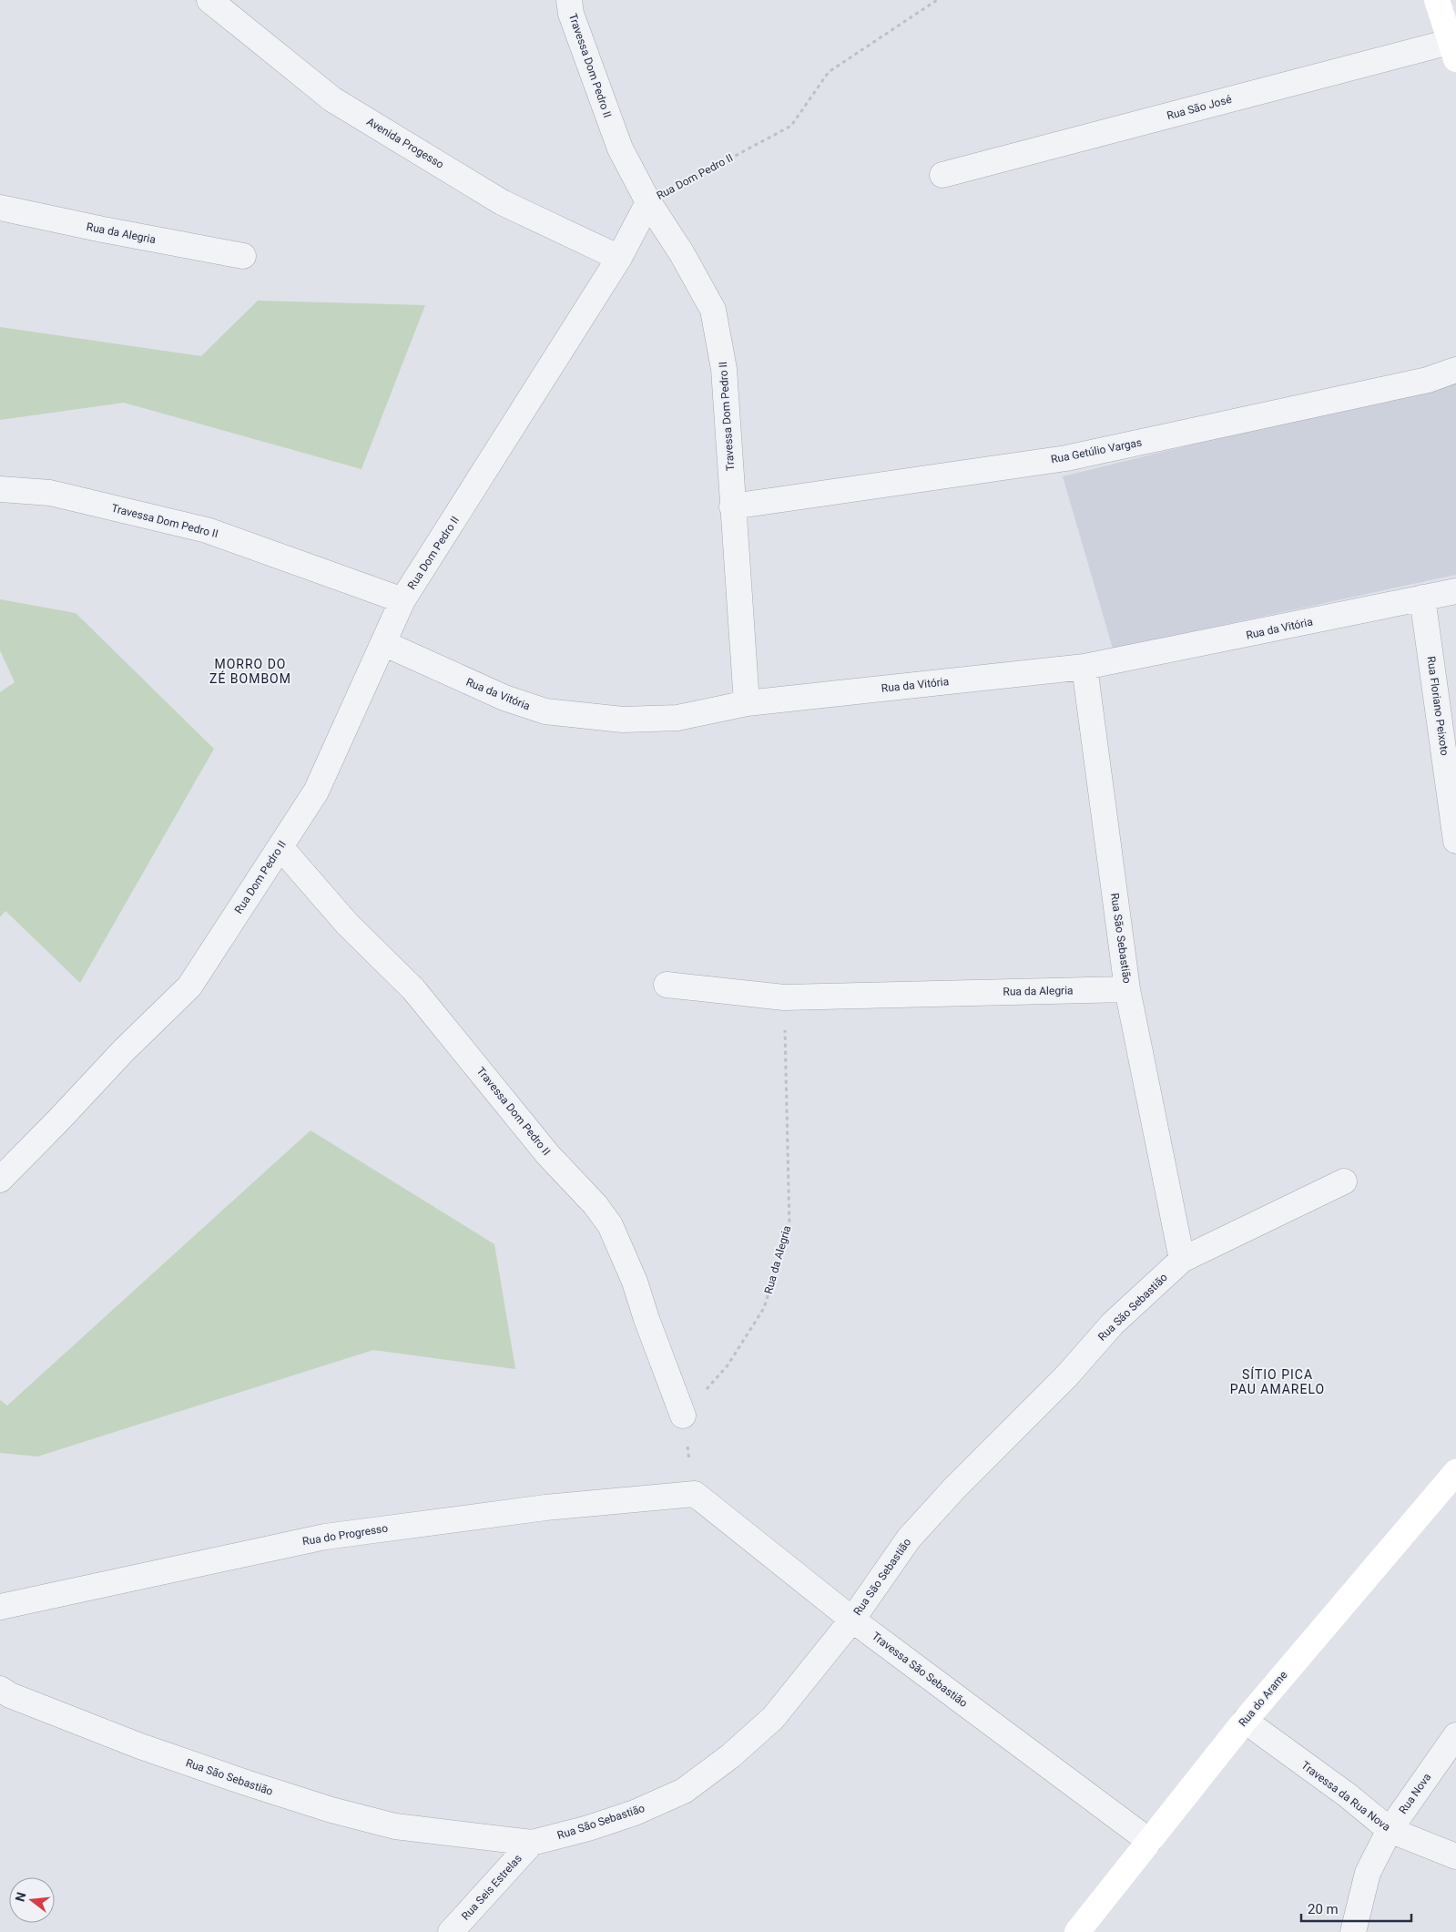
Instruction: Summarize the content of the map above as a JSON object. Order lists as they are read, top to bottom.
{
  "streets": {
    "main road": ["Rua do Arame"],
    "street": [
      "Travessa Dom Pedro II",
      "Rua São José",
      "Avenida Progesso",
      "Rua Dom Pedro II",
      "Rua da Alegria",
      "Rua Getúlio Vargas",
      "Rua da Vitória",
      "Rua Floriano Peixoto",
      "Rua São Sebastião",
      "Rua do Progresso",
      "Travessa São Sebastião",
      "Rua Nova",
      "Travessa da Rua Nova",
      "Rua Seis Estrelas"
    ]
  },
  "crossings": [
    ["Travessa Dom Pedro II", "Rua Dom Pedro II"],
    ["Travessa Dom Pedro II", "Rua da Alegria"],
    ["Travessa Dom Pedro II", "Rua Getúlio Vargas"],
    ["Travessa Dom Pedro II", "Rua da Vitória"],
    ["Avenida Progesso", "Rua Dom Pedro II"],
    ["Rua Dom Pedro II", "Rua da Vitória"],
    ["Rua da Alegria", "Rua São Sebastião"],
    ["Rua da Vitória", "Rua Floriano Peixoto"],
    ["Rua da Vitória", "Rua São Sebastião"],
    ["Rua São Sebastião", "Travessa São Sebastião"],
    ["Rua São Sebastião", "Rua Seis Estrelas"],
    ["Rua do Progresso", "Travessa São Sebastião"],
    ["Travessa São Sebastião", "Rua do Arame"],
    ["Rua do Arame", "Travessa da Rua Nova"],
    ["Rua Nova", "Travessa da Rua Nova"]
  ],
  "districts": ["MORRO DO ZÉ BOMBOM", "SÍTIO PICA PAU AMARELO"],
  "scale_bar": "20 m",
  "north": "left"
}
